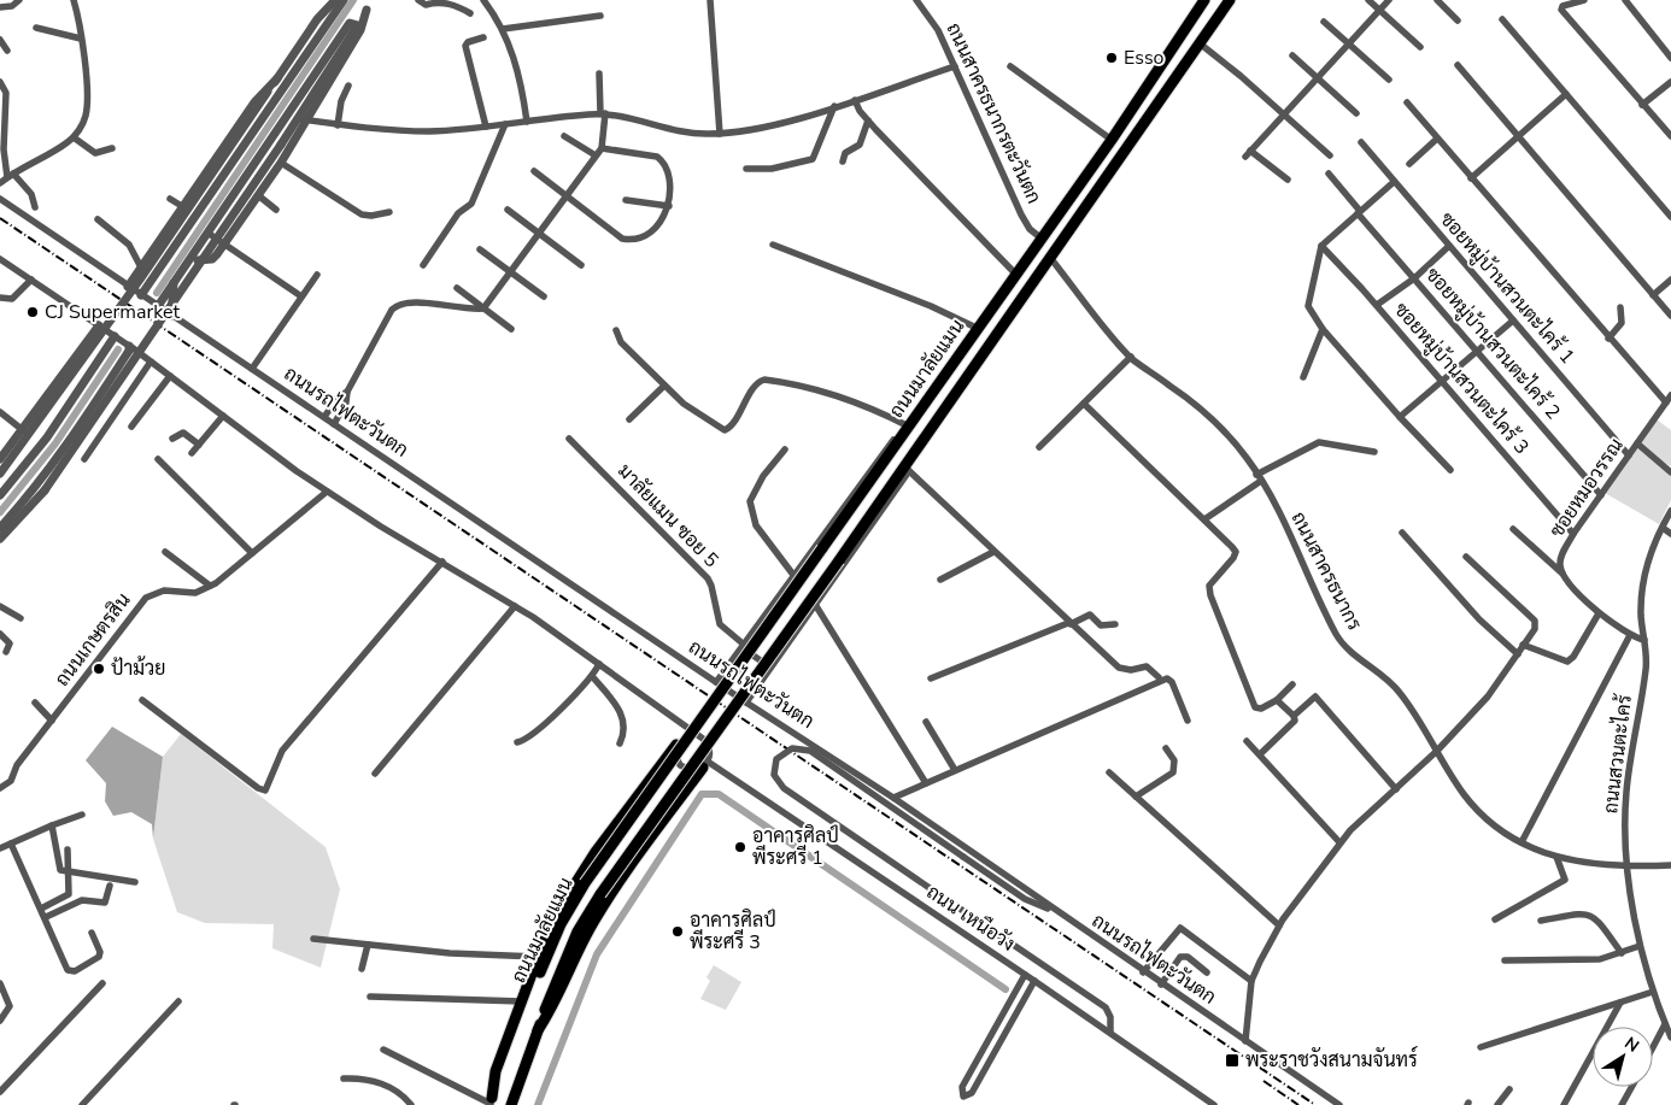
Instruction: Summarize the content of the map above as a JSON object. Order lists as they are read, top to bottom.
{
  "streets": {
    "highway": ["ถนนมาลัยแมน"],
    "street": [
      "ถนนสาครธนากรตะวันตก",
      "ซอยหมู่บ้านสวนตะไคร้ 1",
      "ซอยหมู่บ้านสวนตะไคร้ 2",
      "ซอยหมู่บ้านสวนตะไคร้ 3",
      "ถนนรถไฟตะวันตก",
      "ซอยหมอวรรณ",
      "มาลัยแมน ซอย 5",
      "ถนนสาครธนากร",
      "ถนนเกษตรสิน",
      "ถนนสวนตะไคร้",
      "ถนน เหนือวัง"
    ]
  },
  "crossings": [
    ["ถนนสาครธนากรตะวันตก", "ถนนมาลัยแมน"],
    ["ซอยหมู่บ้านสวนตะไคร้ 1", "ซอยหมอวรรณ"],
    ["ซอยหมู่บ้านสวนตะไคร้ 2", "ซอยหมอวรรณ"],
    ["ถนนมาลัยแมน", "ถนนสาครธนากร"],
    ["ซอยหมู่บ้านสวนตะไคร้ 3", "ซอยหมอวรรณ"],
    ["ถนนสาครธนากร", "ถนนสวนตะไคร้"]
  ],
  "places": {
    "other": [
      "Esso",
      "CJ Supermarket",
      "ป้าม้วย",
      "อาคารศิลป์ พีระศรี 1",
      "อาคารศิลป์ พีระศรี 3"
    ],
    "transit": ["พระราชวังสนามจันทร์"]
  },
  "north": "top right"
}
